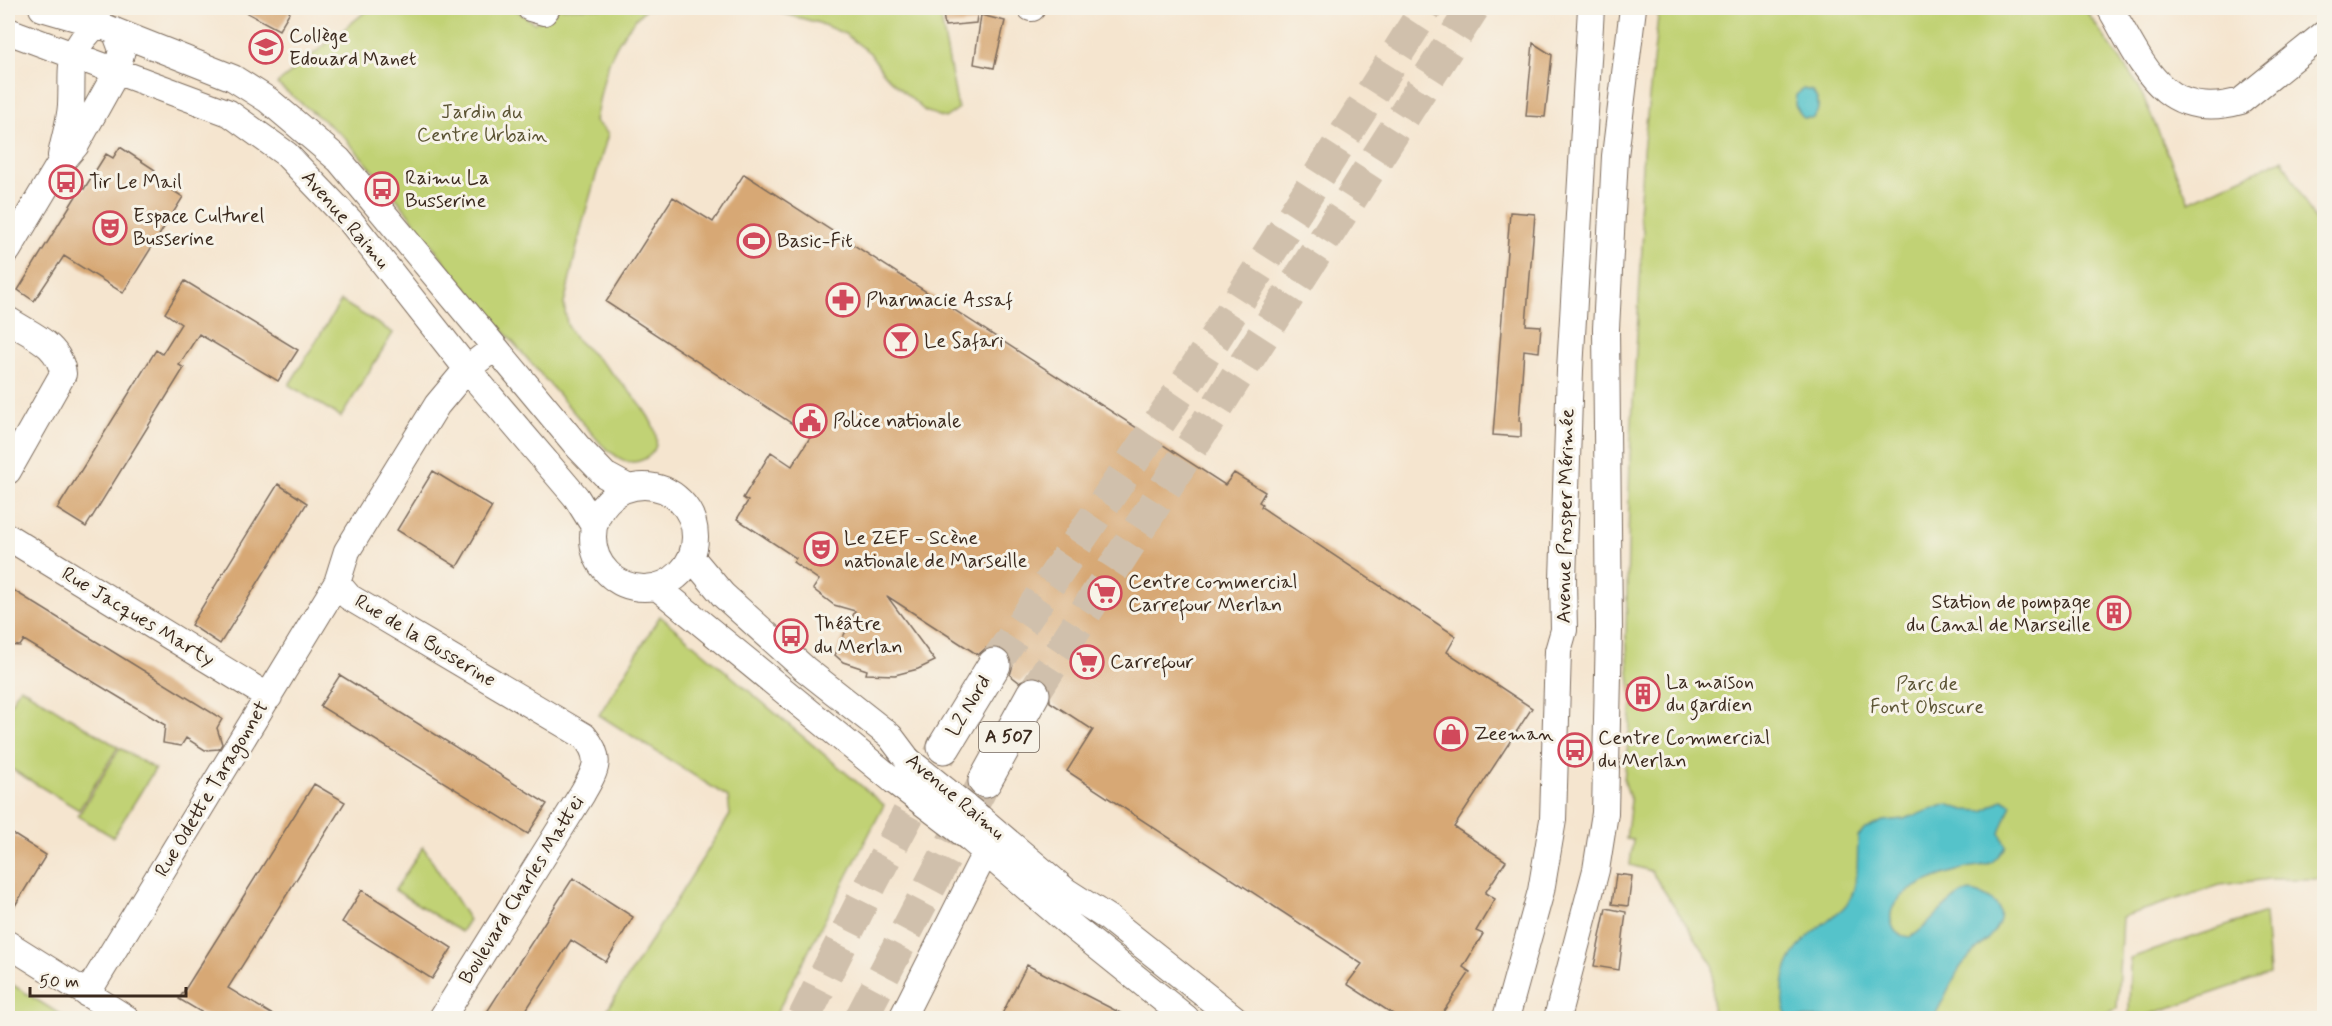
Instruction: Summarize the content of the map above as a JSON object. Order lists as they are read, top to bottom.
{
  "streets": {
    "highway": ["L2 Nord", "A 507"],
    "street": [
      "Avenue Raimu",
      "Avenue Prosper Mérimée",
      "Rue Jacques Marty",
      "Rue de la Busserine",
      "Rue Odette Taragonnet",
      "Boulevard Charles Mattei"
    ]
  },
  "crossings": [
    ["Avenue Raimu", "Rue de la Busserine"],
    ["Rue Jacques Marty", "Rue Odette Taragonnet"],
    ["Rue de la Busserine", "Rue Odette Taragonnet"],
    ["Rue de la Busserine", "Boulevard Charles Mattei"]
  ],
  "parks": ["Jardin du Centre Urbain", "Parc de Font Obscure"],
  "places": {
    "school or university": ["Collège Edouard Manet"],
    "bus stop": [
      "Tir Le Mail",
      "Raimu La Busserine",
      "Théâtre du Merlan",
      "Centre Commercial du Merlan"
    ],
    "theatre": ["Espace Culturel Busserine", "Le ZEF - Scène nationale de Marseille"],
    "sports": ["Basic-Fit"],
    "pharmacy": ["Pharmacie Assaf"],
    "bar": ["Le Safari"],
    "public building": ["Police nationale"],
    "supermarket": ["Centre commercial Carrefour Merlan", "Carrefour"],
    "building": ["Station de pompage du Canal de Marseille", "La maison du gardien"],
    "shop": ["Zeeman"]
  },
  "scale_bar": "50 m"
}
